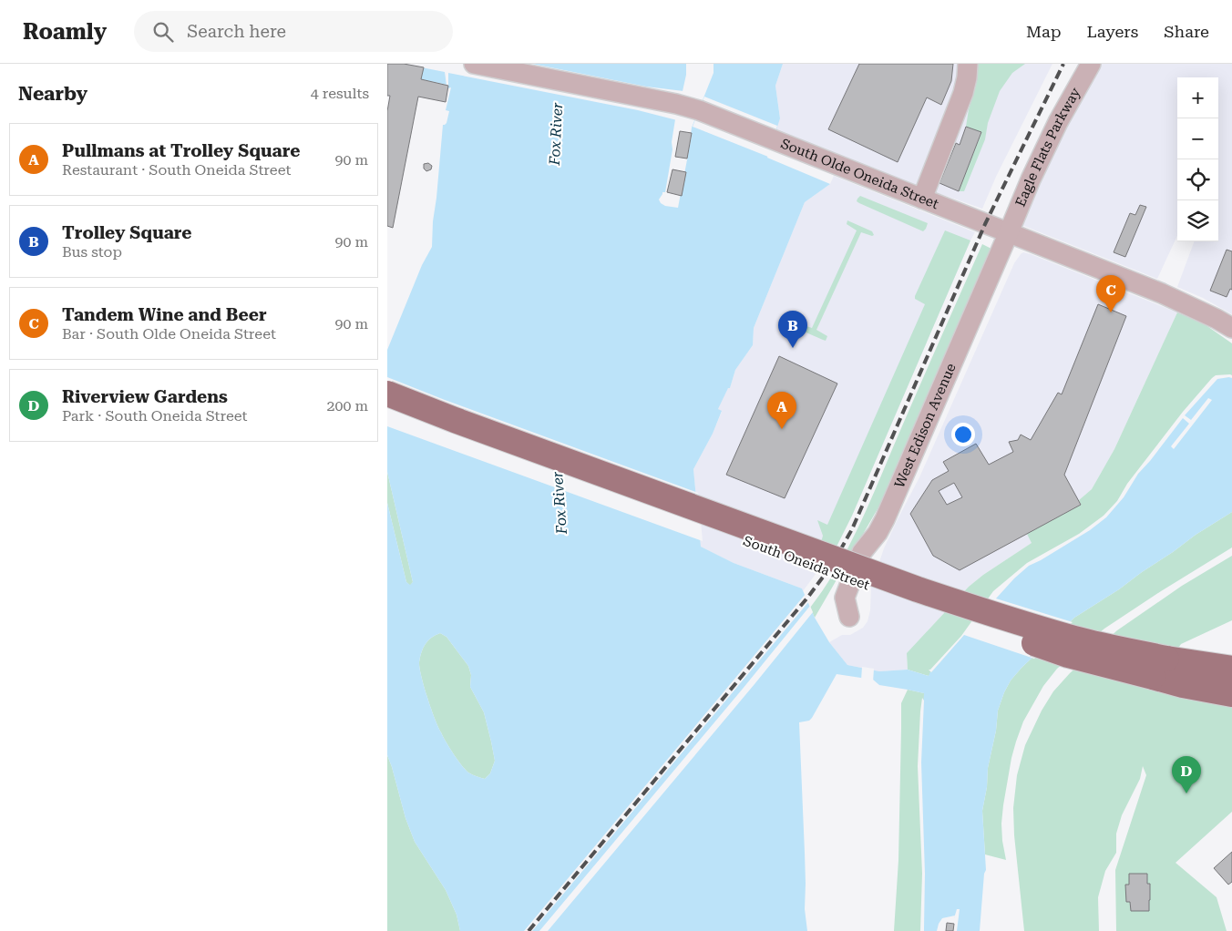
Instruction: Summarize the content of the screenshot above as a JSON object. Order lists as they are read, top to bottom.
{
  "streets": {
    "main road": ["South Oneida Street"],
    "street": ["Eagle Flats Parkway", "South Olde Oneida Street", "West Edison Avenue"]
  },
  "crossings": [
    ["Eagle Flats Parkway", "South Olde Oneida Street"],
    ["Eagle Flats Parkway", "West Edison Avenue"],
    ["South Olde Oneida Street", "West Edison Avenue"]
  ],
  "water": ["Fox River"],
  "page": {
    "header": "Roamly",
    "search": "Search here",
    "nav": ["Map", "Layers", "Share"],
    "heading": ["Nearby", "4 results"],
    "map_buttons": ["+", "−"],
    "list": [
      {
        "mark": "A",
        "name": "Pullmans at Trolley Square",
        "note": "Restaurant · South Oneida Street",
        "value": "90 m"
      },
      {
        "mark": "B",
        "name": "Trolley Square",
        "note": "Bus stop",
        "value": "90 m"
      },
      {
        "mark": "C",
        "name": "Tandem Wine and Beer",
        "note": "Bar · South Olde Oneida Street",
        "value": "90 m"
      },
      {
        "mark": "D",
        "name": "Riverview Gardens",
        "note": "Park · South Oneida Street",
        "value": "200 m"
      }
    ],
    "pins": [
      "C",
      "B",
      "A",
      "D"
    ]
  }
}
